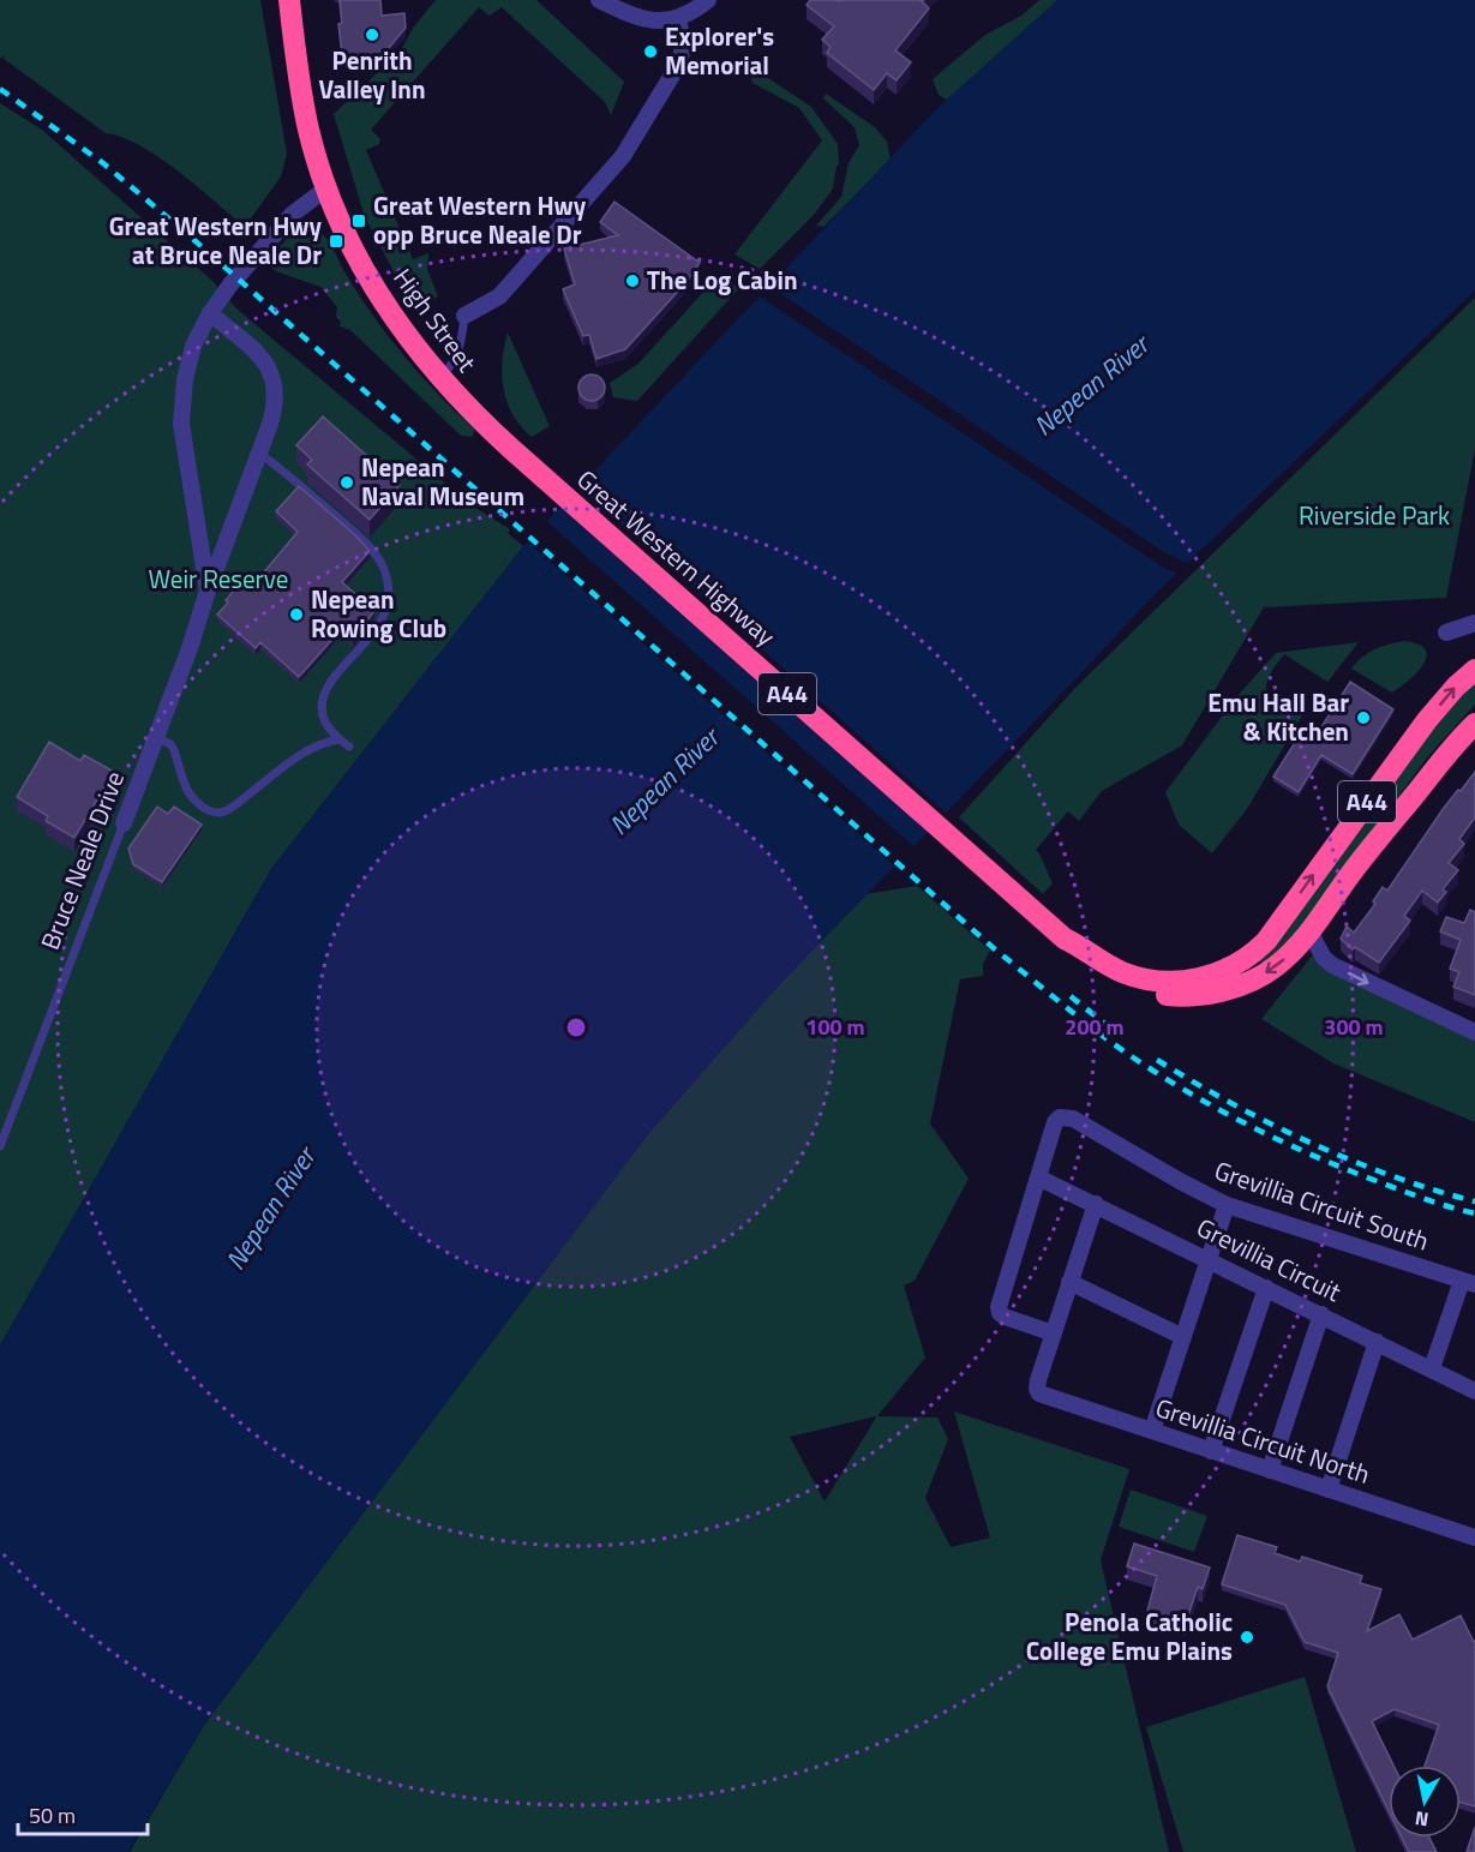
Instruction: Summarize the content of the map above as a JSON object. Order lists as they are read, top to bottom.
{
  "streets": {
    "highway": ["High Street", "Great Western Highway", "A44"],
    "street": [
      "Bruce Neale Drive",
      "Grevillia Circuit South",
      "Grevillia Circuit",
      "Grevillia Circuit North"
    ]
  },
  "crossings": [
    ["High Street", "Great Western Highway"],
    ["High Street", "Bruce Neale Drive"],
    ["Grevillia Circuit South", "Grevillia Circuit"]
  ],
  "water": ["Nepean River"],
  "parks": ["Riverside Park", "Weir Reserve"],
  "places": {
    "other": [
      "Penrith Valley Inn",
      "Explorer's Memorial",
      "The Log Cabin",
      "Nepean Naval Museum",
      "Nepean Rowing Club",
      "Emu Hall Bar & Kitchen",
      "Penola Catholic College Emu Plains"
    ],
    "transit": ["Great Western Hwy opp Bruce Neale Dr", "Great Western Hwy at Bruce Neale Dr"]
  },
  "scale_bar": "50 m",
  "north": "bottom",
  "rings": ["100 m", "200 m", "300 m"]
}
